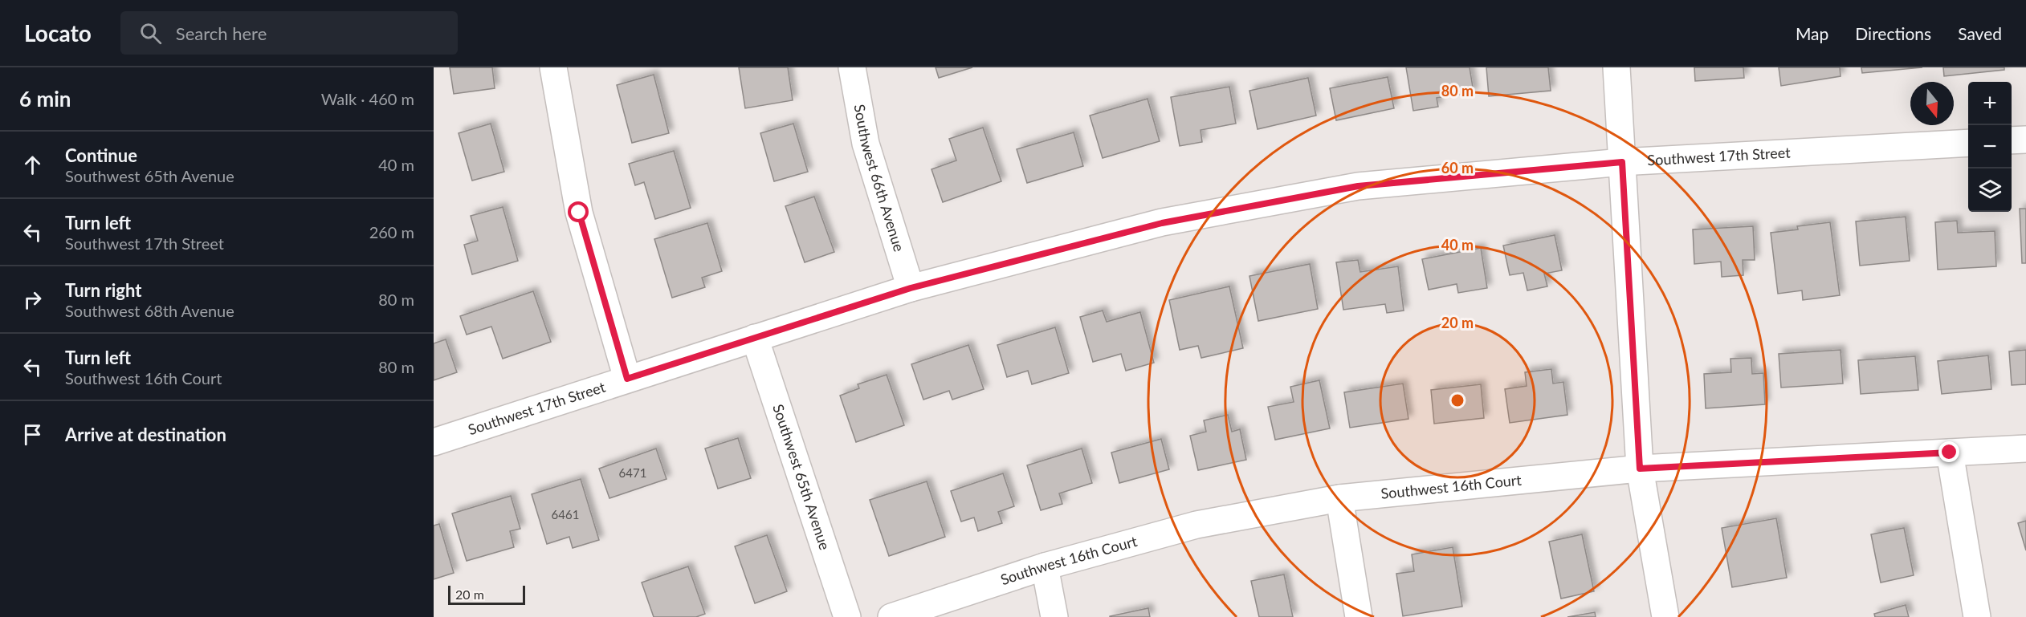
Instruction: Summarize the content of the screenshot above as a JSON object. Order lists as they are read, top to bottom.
{
  "streets": {
    "street": [
      "Southwest 17th Street",
      "Southwest 66th Avenue",
      "Southwest 65th Avenue",
      "Southwest 16th Court"
    ]
  },
  "crossings": [
    ["Southwest 17th Street", "Southwest 66th Avenue"],
    ["Southwest 17th Street", "Southwest 65th Avenue"]
  ],
  "house_numbers": ["6471", "6461"],
  "scale_bar": "20 m",
  "north": "bottom",
  "page": {
    "header": "Locato",
    "search": "Search here",
    "nav": ["Map", "Directions", "Saved"],
    "heading": ["6 min", "Walk · 460 m"],
    "map_buttons": ["+", "−"],
    "list": [
      ["Continue", "Southwest 65th Avenue", "40 m"],
      ["Turn left", "Southwest 17th Street", "260 m"],
      ["Turn right", "Southwest 68th Avenue", "80 m"],
      ["Turn left", "Southwest 16th Court", "80 m"],
      "Arrive at destination"
    ],
    "scale": "20 m"
  },
  "rings": [
    "80 m",
    "60 m",
    "40 m",
    "20 m"
  ]
}
